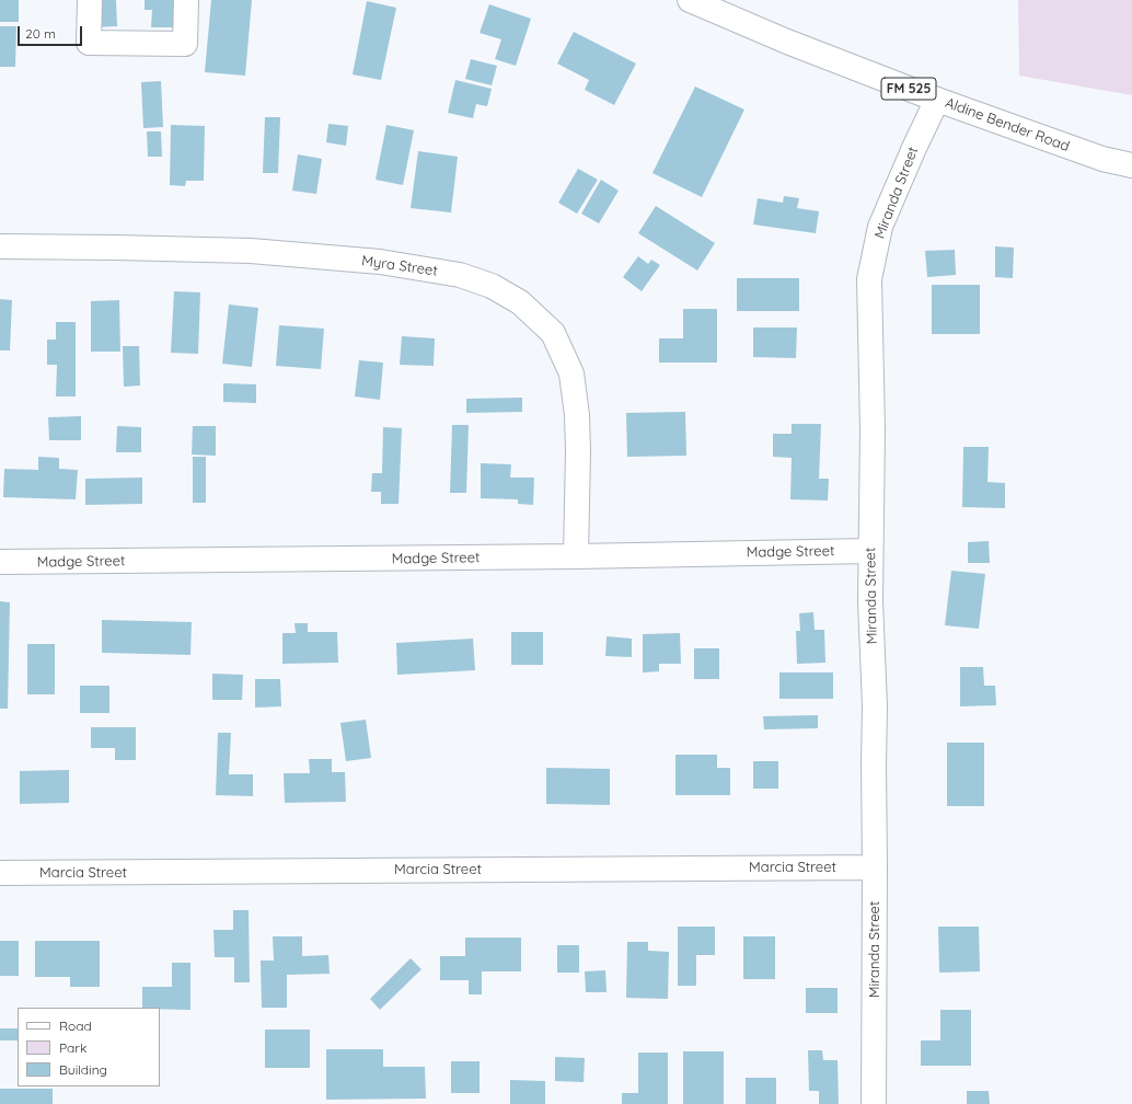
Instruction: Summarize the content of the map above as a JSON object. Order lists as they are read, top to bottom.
{
  "streets": {
    "street": [
      "FM 525",
      "Aldine Bender Road",
      "Miranda Street",
      "Myra Street",
      "Madge Street",
      "Marcia Street"
    ]
  },
  "crossings": [
    ["Aldine Bender Road", "Miranda Street"],
    ["Miranda Street", "Madge Street"],
    ["Miranda Street", "Marcia Street"],
    ["Myra Street", "Madge Street"]
  ],
  "legend": ["Road", "Park", "Building"],
  "scale_bar": "20 m"
}
